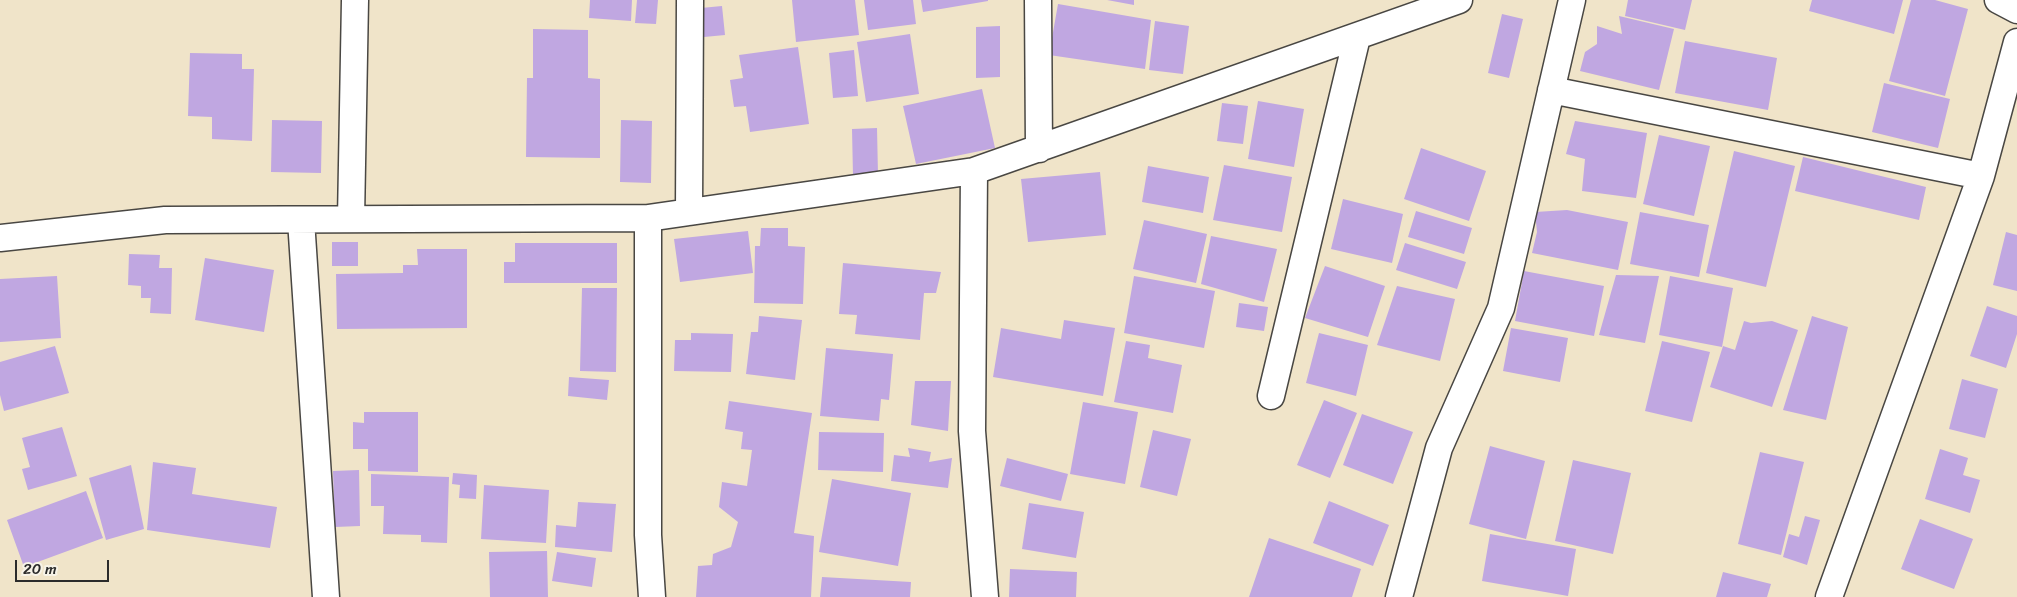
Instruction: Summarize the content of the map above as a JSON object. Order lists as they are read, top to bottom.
{
  "scale_bar": "20 m"
}
